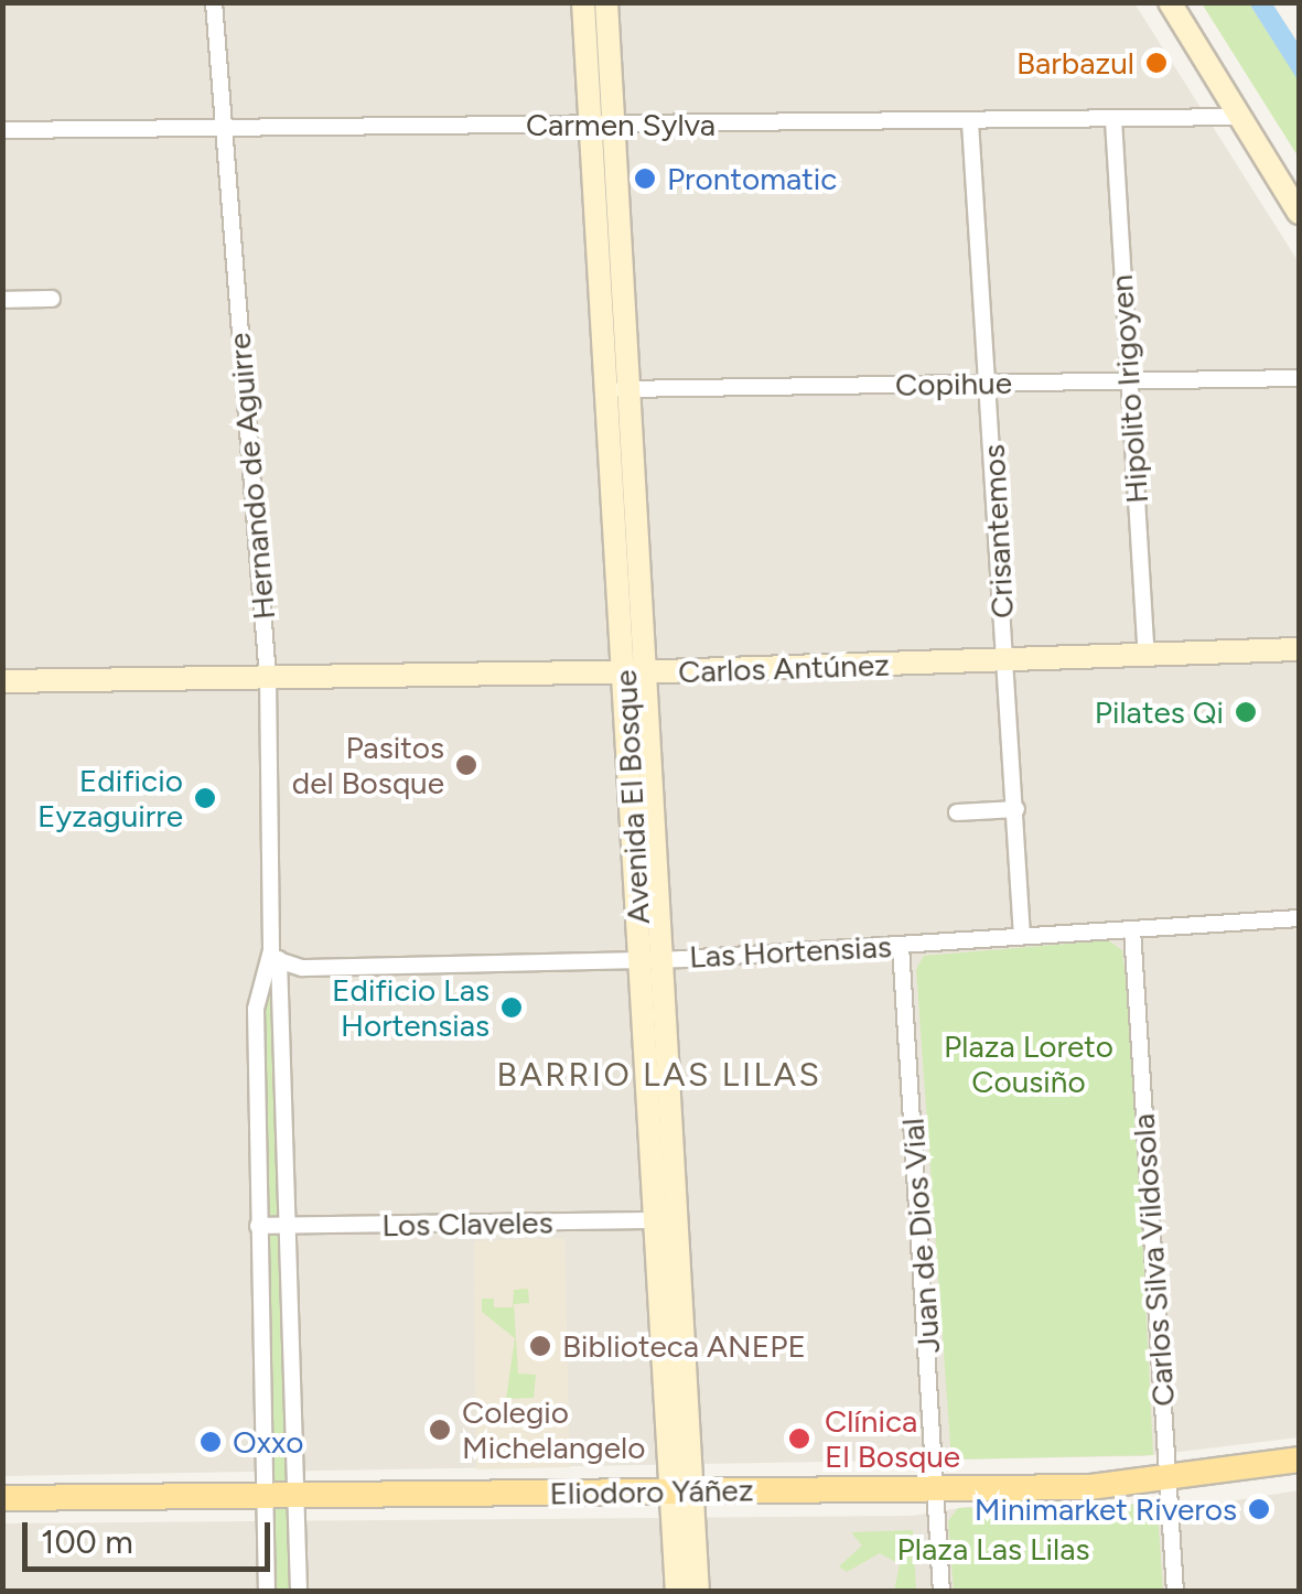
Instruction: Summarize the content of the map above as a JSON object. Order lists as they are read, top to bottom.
{
  "streets": {
    "main road": ["Eliodoro Yáñez"],
    "street": [
      "Carmen Sylva",
      "Copihue",
      "Hipolito Irigoyen",
      "Hernando de Aguirre",
      "Crisantemos",
      "Carlos Antúnez",
      "Avenida El Bosque",
      "Las Hortensias",
      "Los Claveles",
      "Juan de Dios Vial",
      "Carlos Silva Vildosola"
    ]
  },
  "crossings": [
    ["Carmen Sylva", "Hipolito Irigoyen"],
    ["Carmen Sylva", "Hernando de Aguirre"],
    ["Carmen Sylva", "Crisantemos"],
    ["Carmen Sylva", "Avenida El Bosque"],
    ["Copihue", "Hipolito Irigoyen"],
    ["Copihue", "Crisantemos"],
    ["Copihue", "Avenida El Bosque"],
    ["Hipolito Irigoyen", "Carlos Antúnez"],
    ["Hernando de Aguirre", "Carlos Antúnez"],
    ["Hernando de Aguirre", "Las Hortensias"],
    ["Hernando de Aguirre", "Los Claveles"],
    ["Hernando de Aguirre", "Eliodoro Yáñez"],
    ["Crisantemos", "Carlos Antúnez"],
    ["Crisantemos", "Las Hortensias"],
    ["Carlos Antúnez", "Avenida El Bosque"],
    ["Avenida El Bosque", "Las Hortensias"],
    ["Avenida El Bosque", "Los Claveles"],
    ["Avenida El Bosque", "Eliodoro Yáñez"],
    ["Las Hortensias", "Juan de Dios Vial"],
    ["Las Hortensias", "Carlos Silva Vildosola"],
    ["Juan de Dios Vial", "Eliodoro Yáñez"],
    ["Carlos Silva Vildosola", "Eliodoro Yáñez"]
  ],
  "districts": ["BARRIO LAS LILAS"],
  "parks": ["Plaza Loreto Cousiño", "Plaza Las Lilas"],
  "places": [
    "Barbazul",
    "Prontomatic",
    "Pilates Qi",
    "Pasitos del Bosque",
    "Edificio Eyzaguirre",
    "Edificio Las Hortensias",
    "Biblioteca ANEPE",
    "Colegio Michelangelo",
    "Clínica El Bosque",
    "Oxxo",
    "Minimarket Riveros"
  ],
  "scale_bar": "100 m"
}
